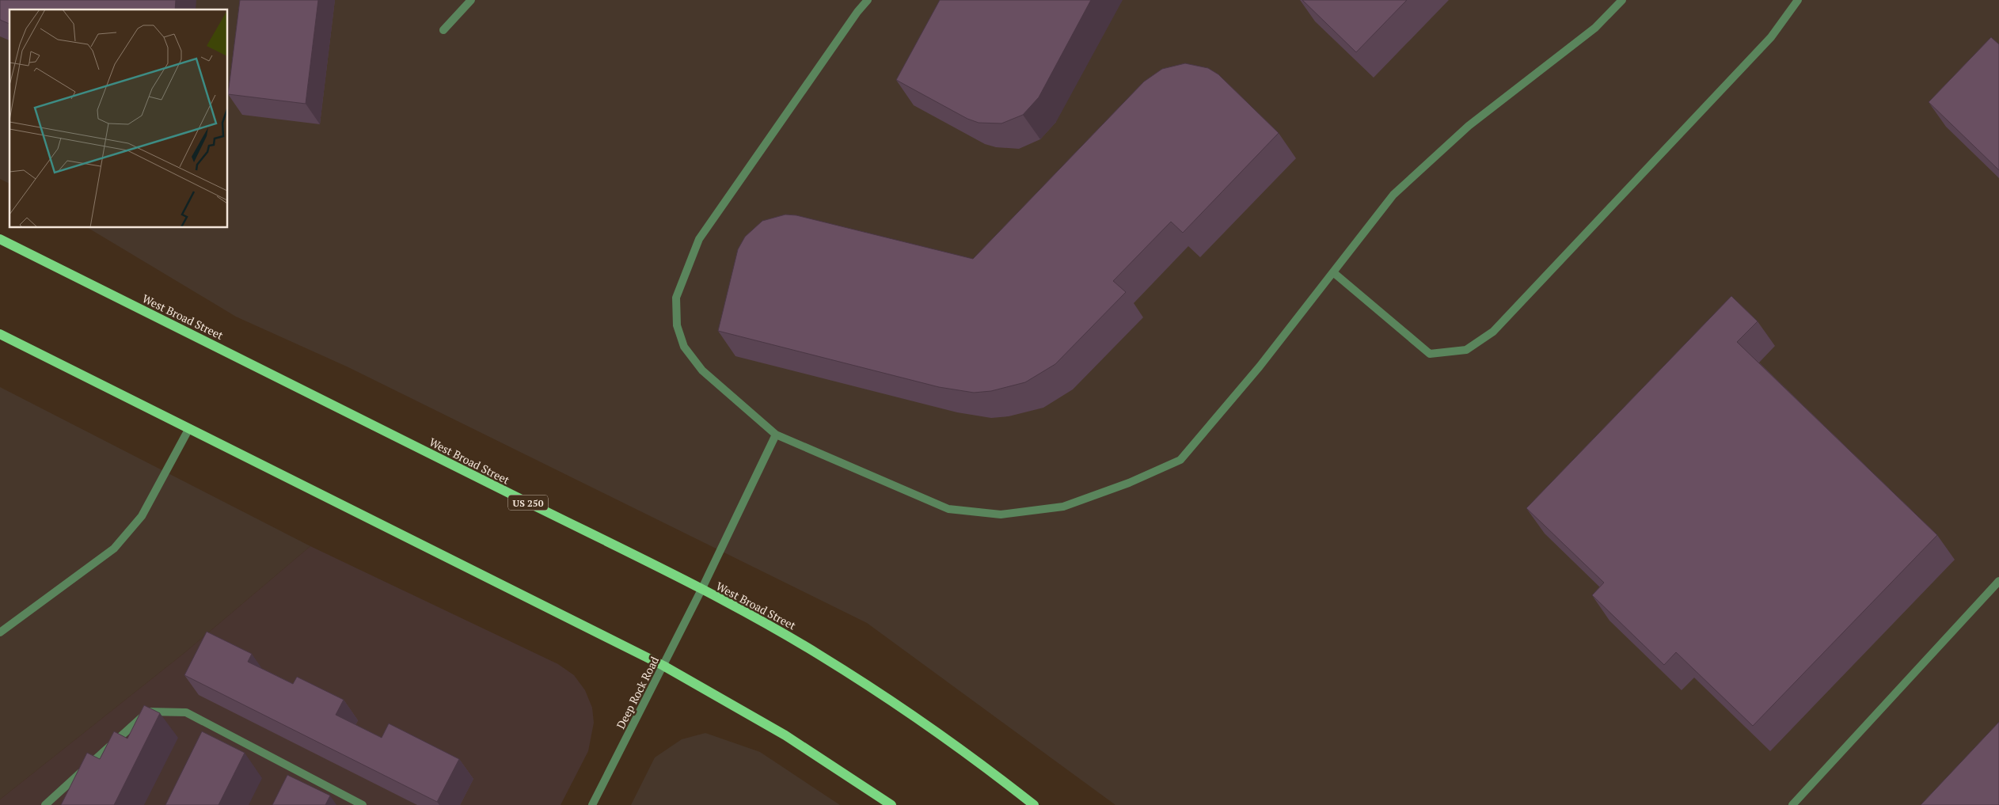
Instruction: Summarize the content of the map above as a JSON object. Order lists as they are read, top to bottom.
{
  "streets": {
    "main road": ["West Broad Street", "US 250"],
    "street": ["Deep Rock Road"]
  },
  "crossings": [
    ["West Broad Street", "Deep Rock Road"]
  ]
}
